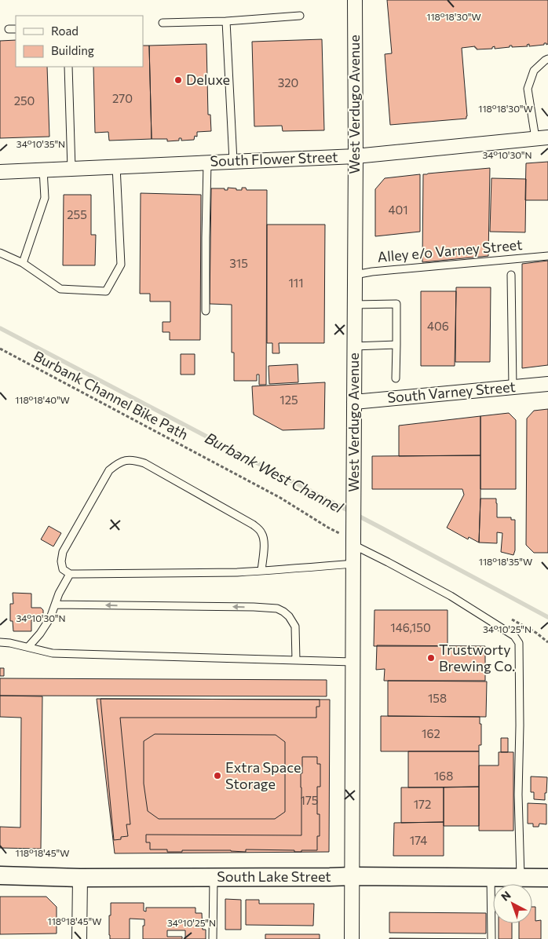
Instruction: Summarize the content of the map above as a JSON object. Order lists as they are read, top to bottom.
{
  "streets": {
    "street": [
      "West Verdugo Avenue",
      "South Flower Street",
      "South Varney Street",
      "South Lake Street"
    ],
    "lane": ["Alley e/o Varney Street"],
    "path": ["Burbank Channel Bike Path"]
  },
  "crossings": [
    ["West Verdugo Avenue", "South Flower Street"],
    ["West Verdugo Avenue", "Alley e/o Varney Street"],
    ["West Verdugo Avenue", "South Varney Street"],
    ["West Verdugo Avenue", "South Lake Street"]
  ],
  "water": ["Burbank West Channel"],
  "places": ["Deluxe", "Trustworty Brewing Co.", "Extra Space Storage"],
  "house_numbers": [
    "320",
    "270",
    "250",
    "401",
    "255",
    "315",
    "111",
    "406",
    "125",
    "146,150",
    "158",
    "162",
    "168",
    "175",
    "172",
    "174"
  ],
  "legend": ["Road", "Building"],
  "north": "top left",
  "coordinates": [
    "118°18'30\"W",
    "34°10'35\"N",
    "34°10'30\"N",
    "118°18'40\"W",
    "118°18'35\"W",
    "34°10'25\"N",
    "118°18'45\"W"
  ]
}
